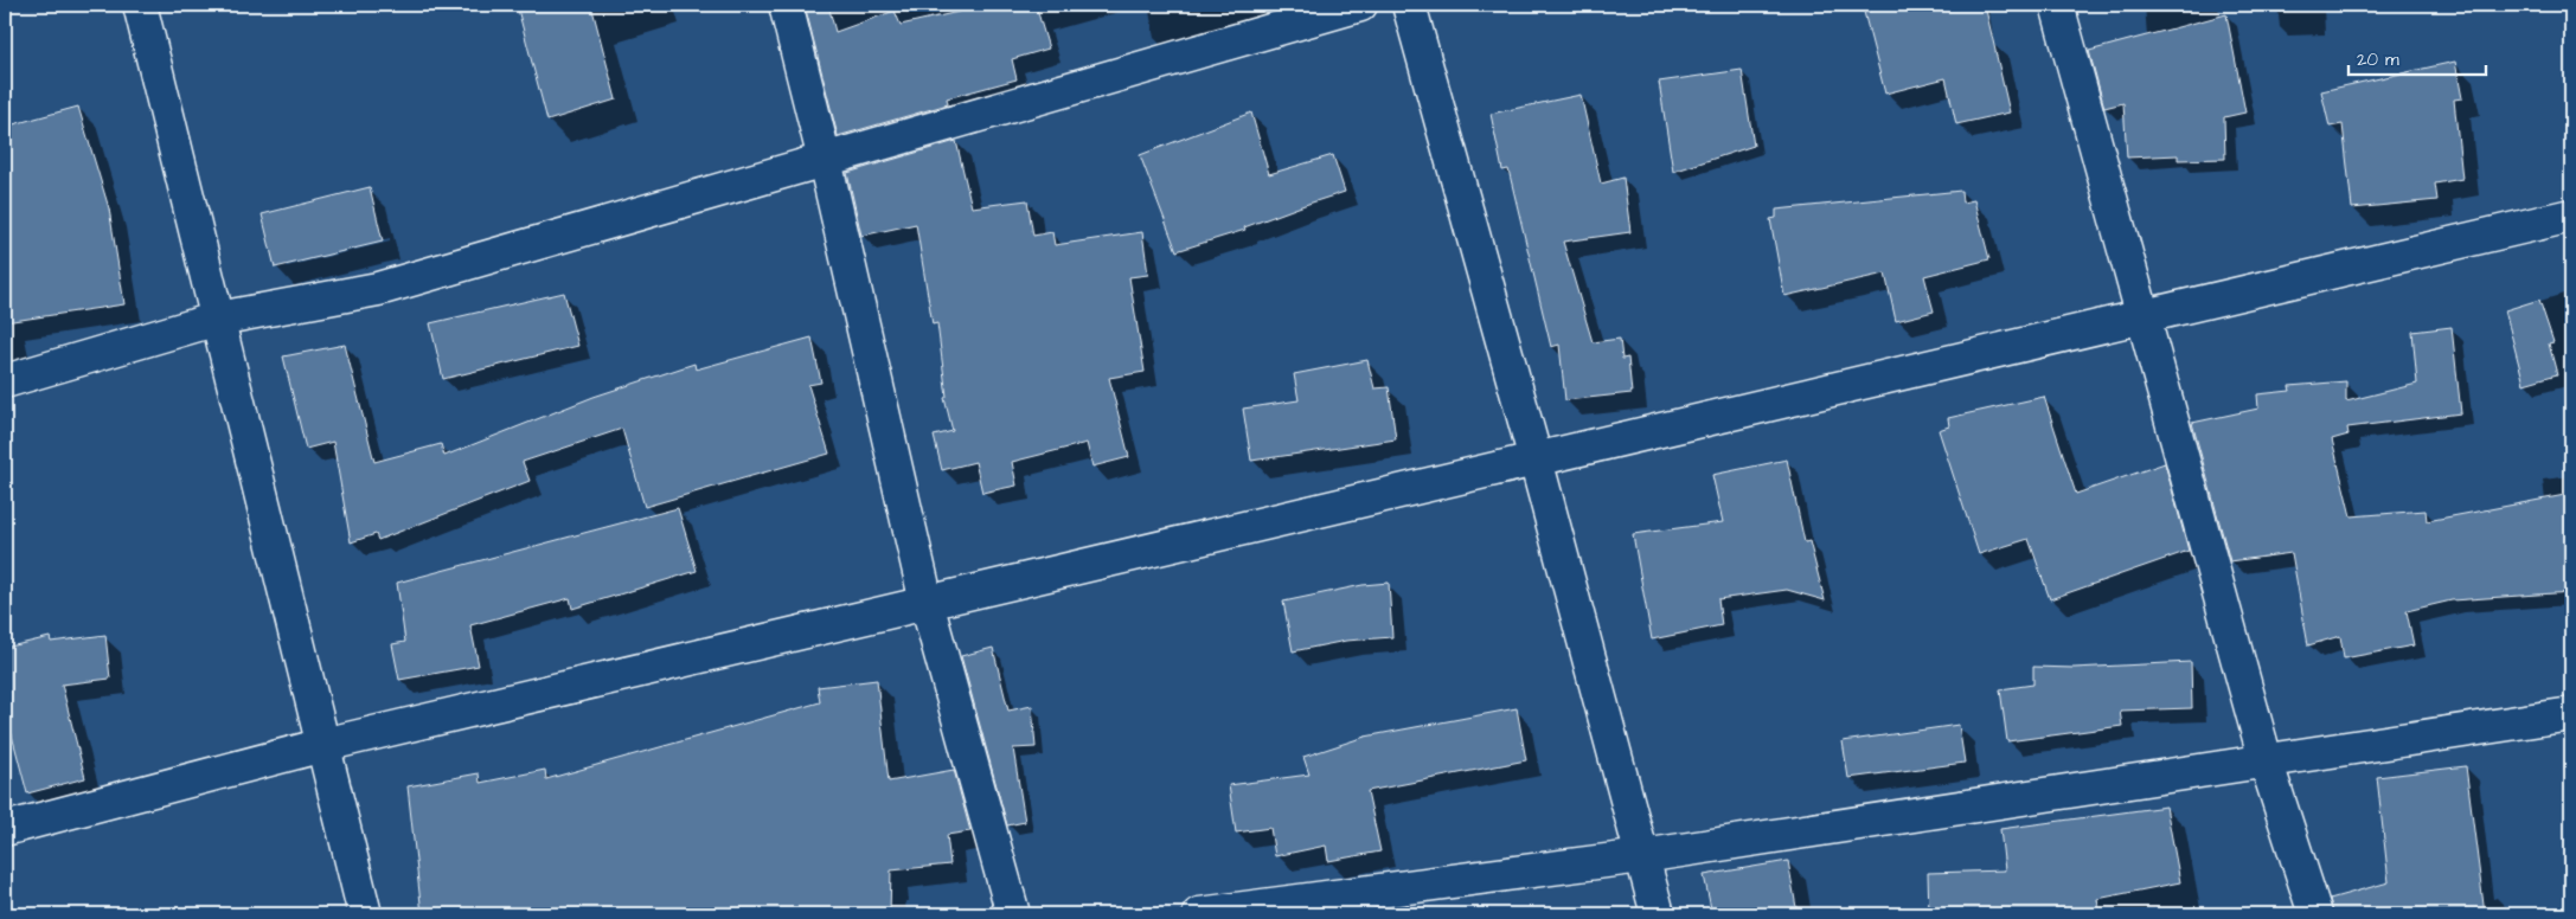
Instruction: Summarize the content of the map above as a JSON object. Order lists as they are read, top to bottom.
{
  "scale_bar": "20 m"
}
